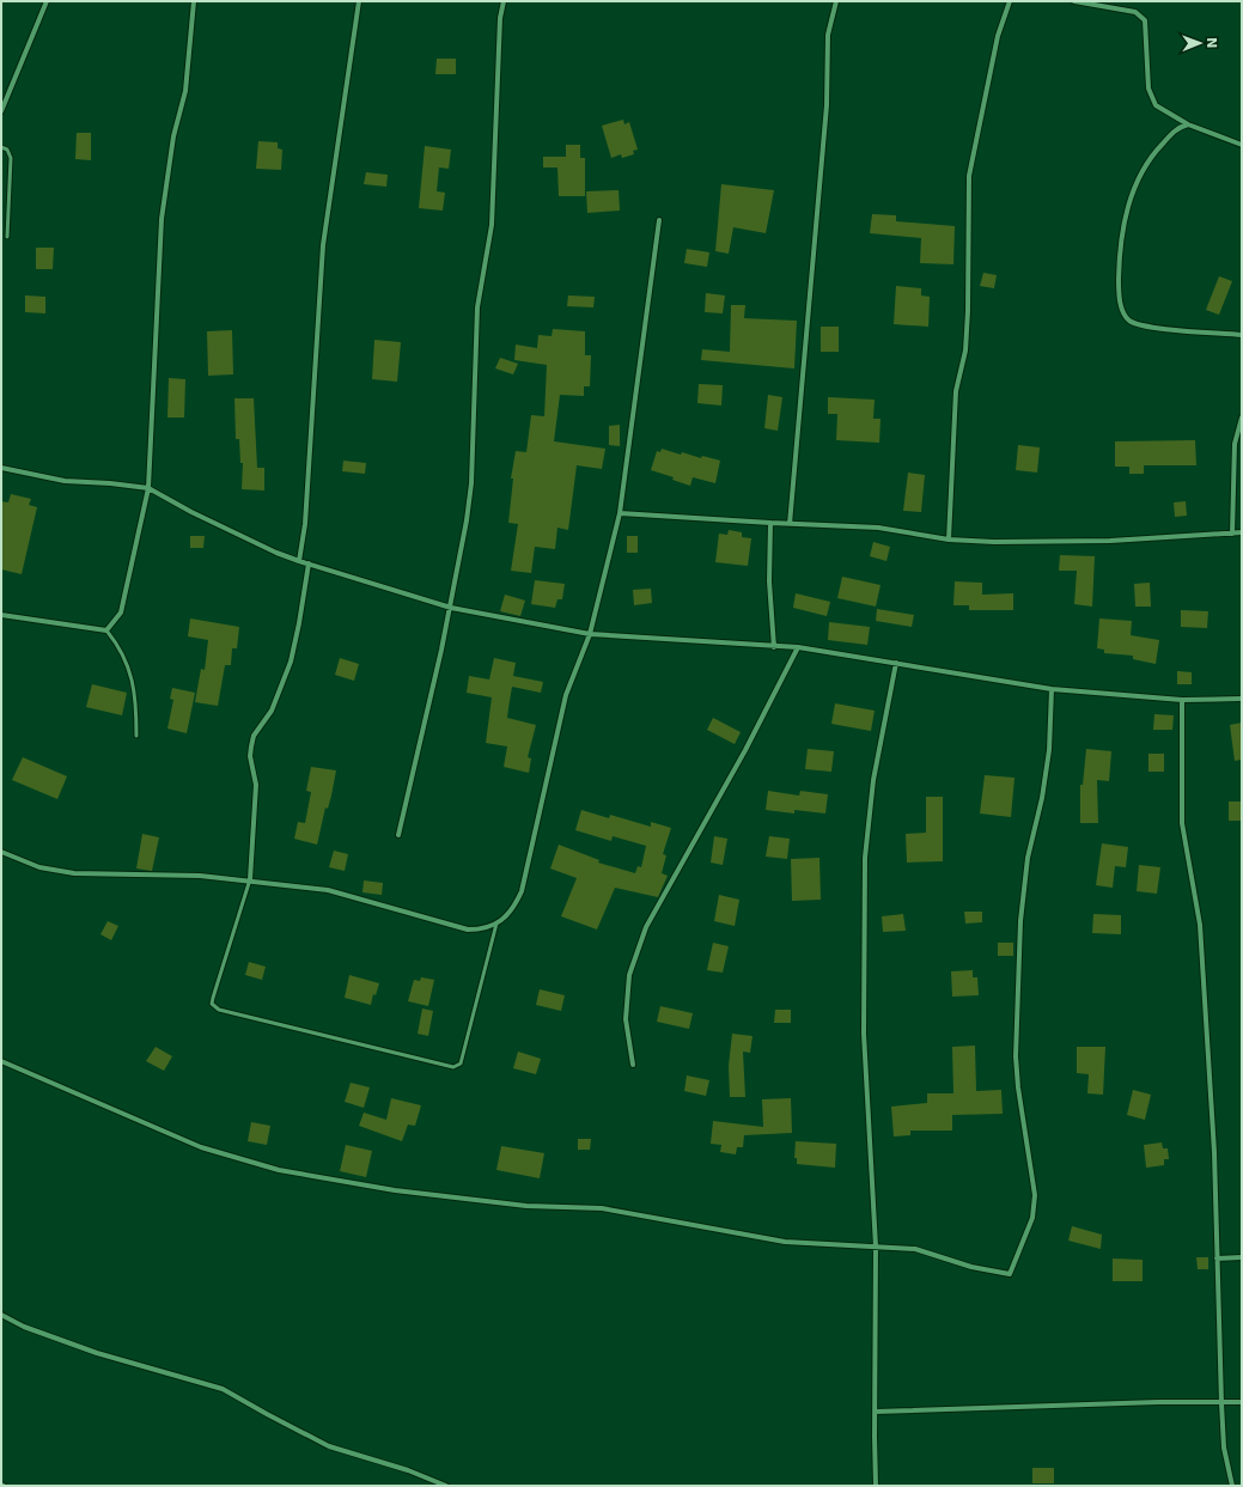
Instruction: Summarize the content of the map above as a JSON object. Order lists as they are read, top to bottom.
{
  "north": "right"
}
